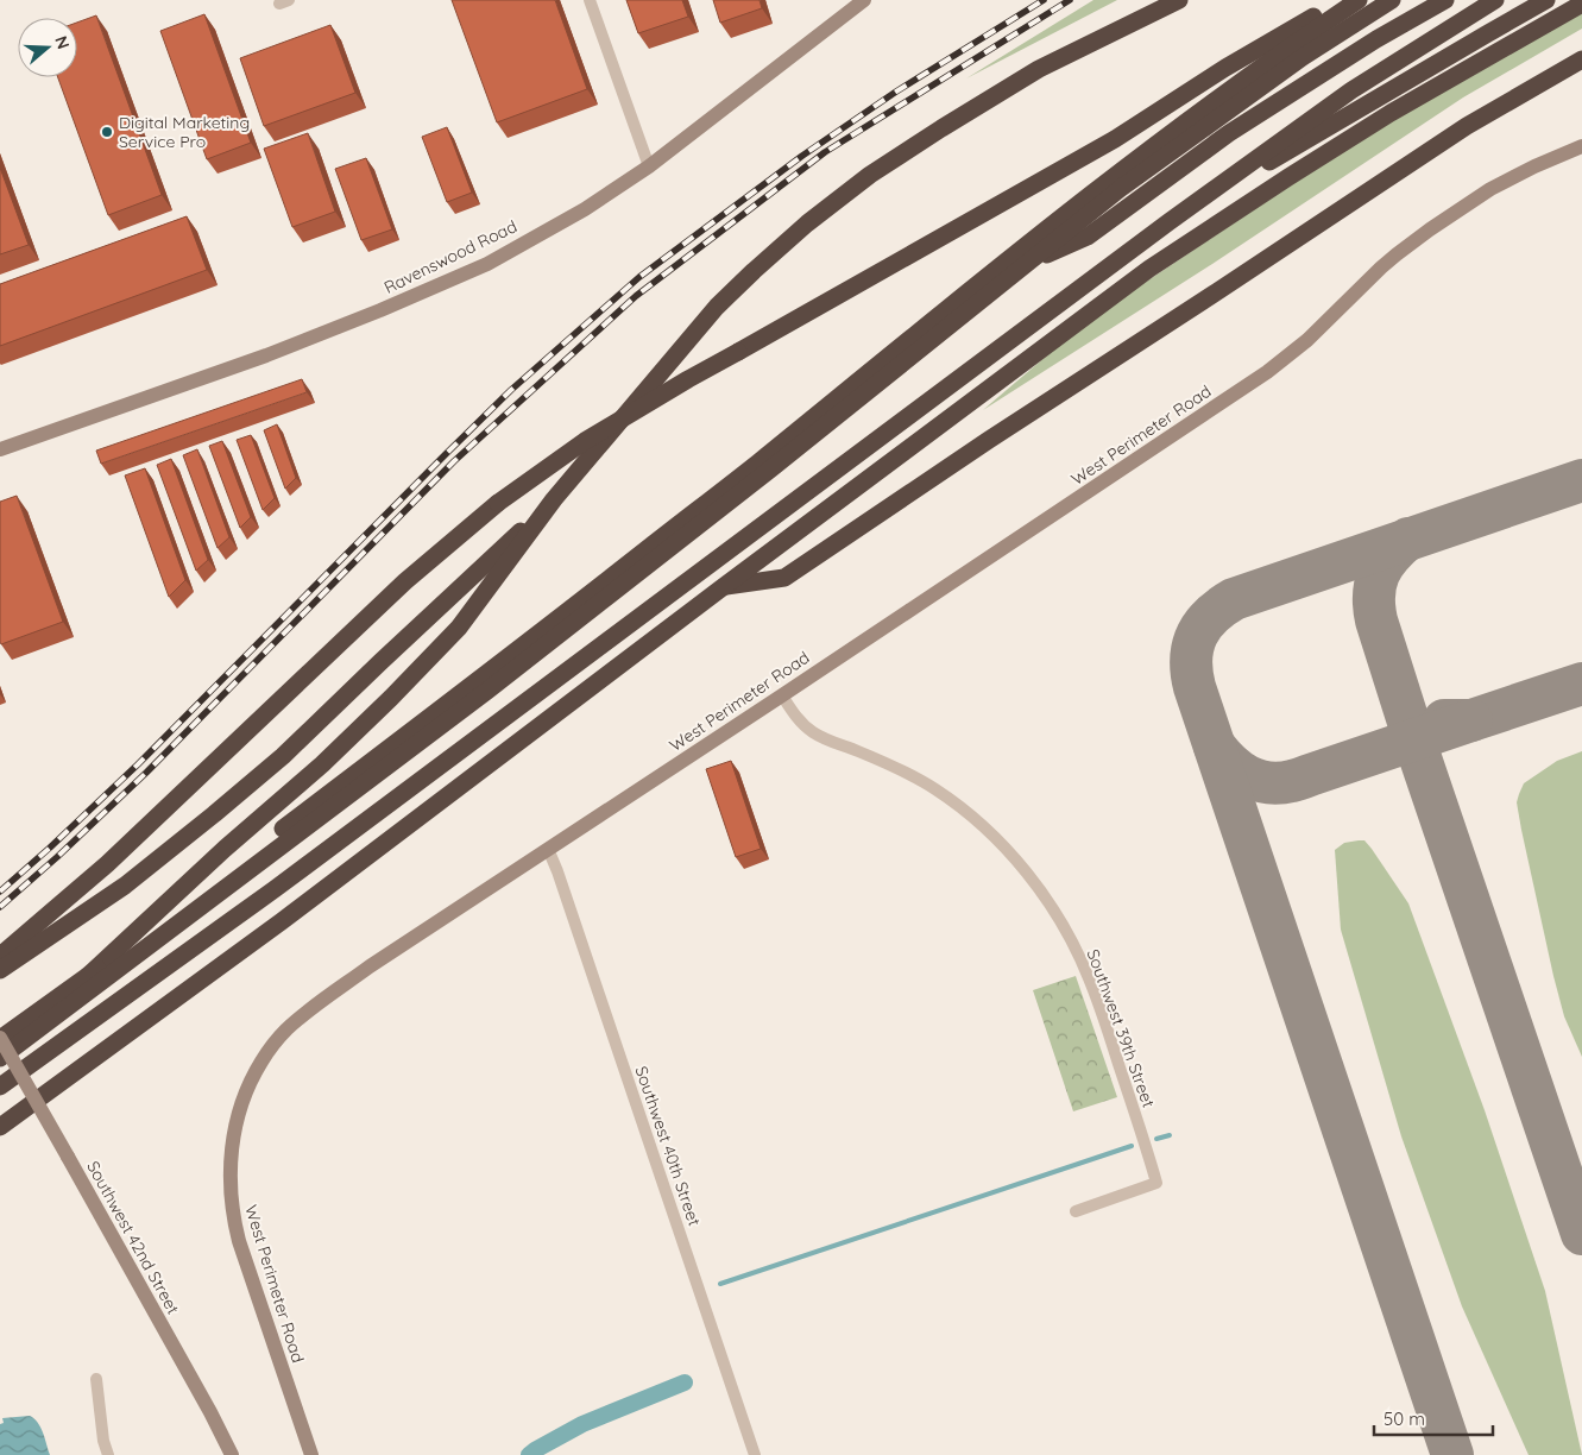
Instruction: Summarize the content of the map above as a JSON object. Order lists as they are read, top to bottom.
{
  "streets": {
    "street": [
      "Ravenswood Road",
      "West Perimeter Road",
      "Southwest 39th Street",
      "Southwest 40th Street",
      "Southwest 42nd Street"
    ]
  },
  "crossings": [
    ["West Perimeter Road", "Southwest 39th Street"],
    ["West Perimeter Road", "Southwest 40th Street"]
  ],
  "places": ["Digital Marketing Service Pro"],
  "scale_bar": "50 m",
  "north": "right"
}
